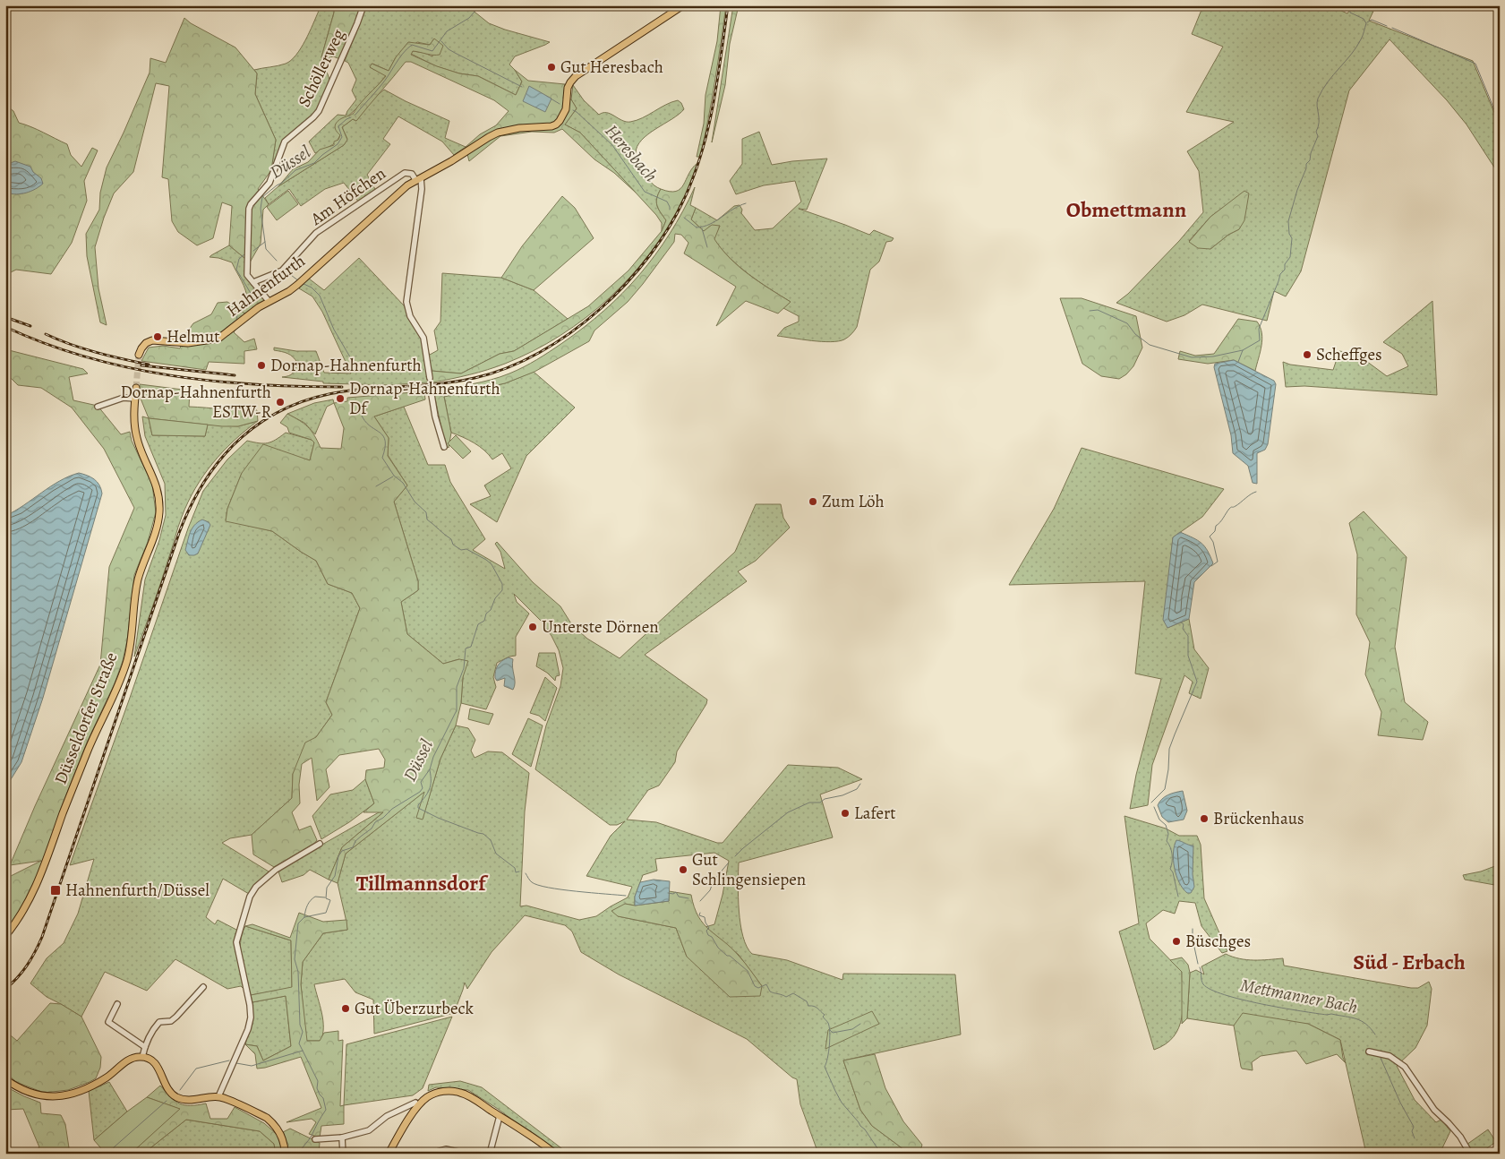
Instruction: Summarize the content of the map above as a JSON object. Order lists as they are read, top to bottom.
{
  "streets": {
    "main road": ["Hahnenfurth", "Düsseldorfer Straße"],
    "street": ["Schöllerweg", "Am Höfchen"]
  },
  "crossings": [
    ["Schöllerweg", "Am Höfchen"],
    ["Schöllerweg", "Hahnenfurth"],
    ["Am Höfchen", "Hahnenfurth"]
  ],
  "districts": ["Obmettmann", "Tillmannsdorf", "Süd - Erbach"],
  "water": ["Heresbach", "Düssel", "Mettmanner Bach"],
  "places": {
    "other": [
      "Gut Heresbach",
      "Helmut",
      "Scheffges",
      "Dornap-Hahnenfurth",
      "Dornap-Hahnenfurth Df",
      "Dornap-Hahnenfurth ESTW-R",
      "Zum Löh",
      "Unterste Dörnen",
      "Lafert",
      "Brückenhaus",
      "Gut Schlingensiepen",
      "Büschges",
      "Gut Überzurbeck"
    ],
    "transit": ["Hahnenfurth/Düssel"]
  }
}
